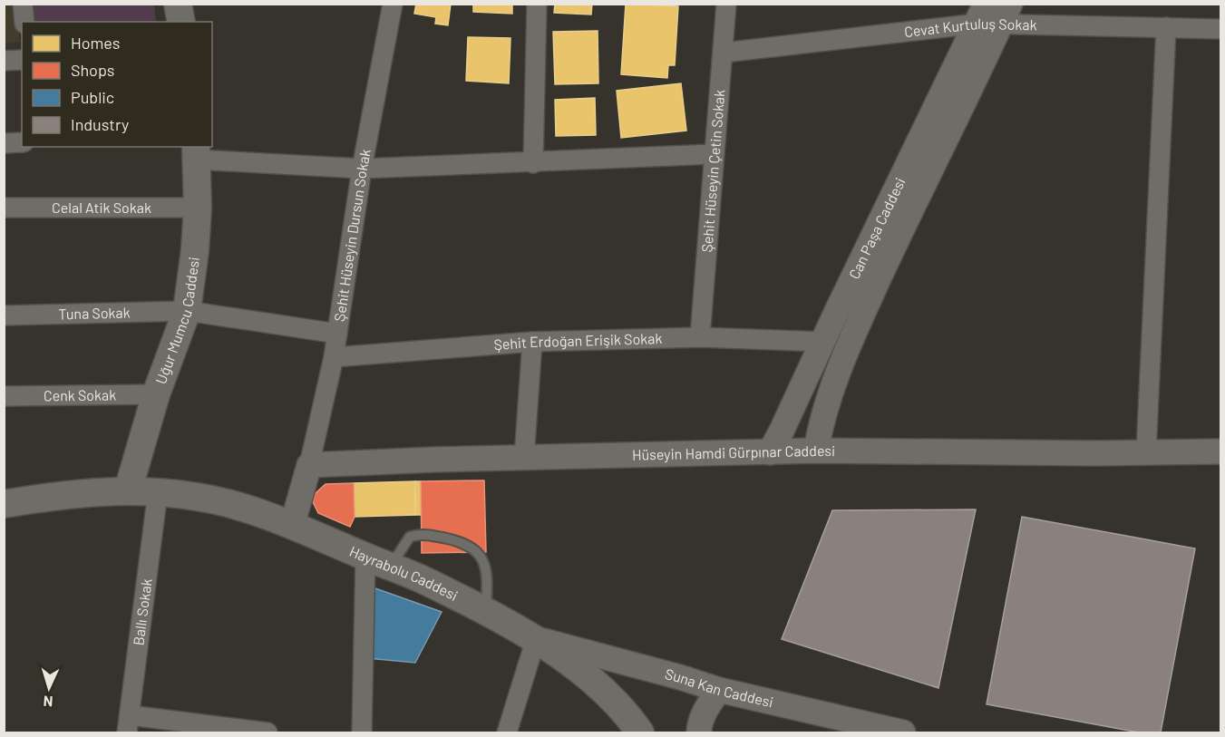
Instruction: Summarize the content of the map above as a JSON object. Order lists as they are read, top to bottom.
{
  "streets": {
    "main road": ["Uğur Mumcu Caddesi", "Hayrabolu Caddesi"],
    "street": [
      "Cevat Kurtuluş Sokak",
      "Şehit Hüseyin Çetin Sokak",
      "Celal Atik Sokak",
      "Can Paşa Caddesi",
      "Şehit Hüseyin Dursun Sokak",
      "Tuna Sokak",
      "Şehit Erdoğan Erişik Sokak",
      "Cenk Sokak",
      "Hüseyin Hamdi Gürpınar Caddesi",
      "Ballı Sokak",
      "Suna Kan Caddesi"
    ]
  },
  "crossings": [
    ["Cevat Kurtuluş Sokak", "Şehit Hüseyin Çetin Sokak"],
    ["Cevat Kurtuluş Sokak", "Can Paşa Caddesi"],
    ["Şehit Hüseyin Çetin Sokak", "Şehit Erdoğan Erişik Sokak"],
    ["Celal Atik Sokak", "Uğur Mumcu Caddesi"],
    ["Can Paşa Caddesi", "Şehit Erdoğan Erişik Sokak"],
    ["Can Paşa Caddesi", "Hüseyin Hamdi Gürpınar Caddesi"],
    ["Şehit Hüseyin Dursun Sokak", "Şehit Erdoğan Erişik Sokak"],
    ["Şehit Hüseyin Dursun Sokak", "Hüseyin Hamdi Gürpınar Caddesi"],
    ["Tuna Sokak", "Uğur Mumcu Caddesi"],
    ["Uğur Mumcu Caddesi", "Cenk Sokak"],
    ["Uğur Mumcu Caddesi", "Hayrabolu Caddesi"],
    ["Hayrabolu Caddesi", "Ballı Sokak"],
    ["Hayrabolu Caddesi", "Suna Kan Caddesi"]
  ],
  "legend": [
    "Homes",
    "Shops",
    "Public",
    "Industry"
  ],
  "north": "bottom"
}
